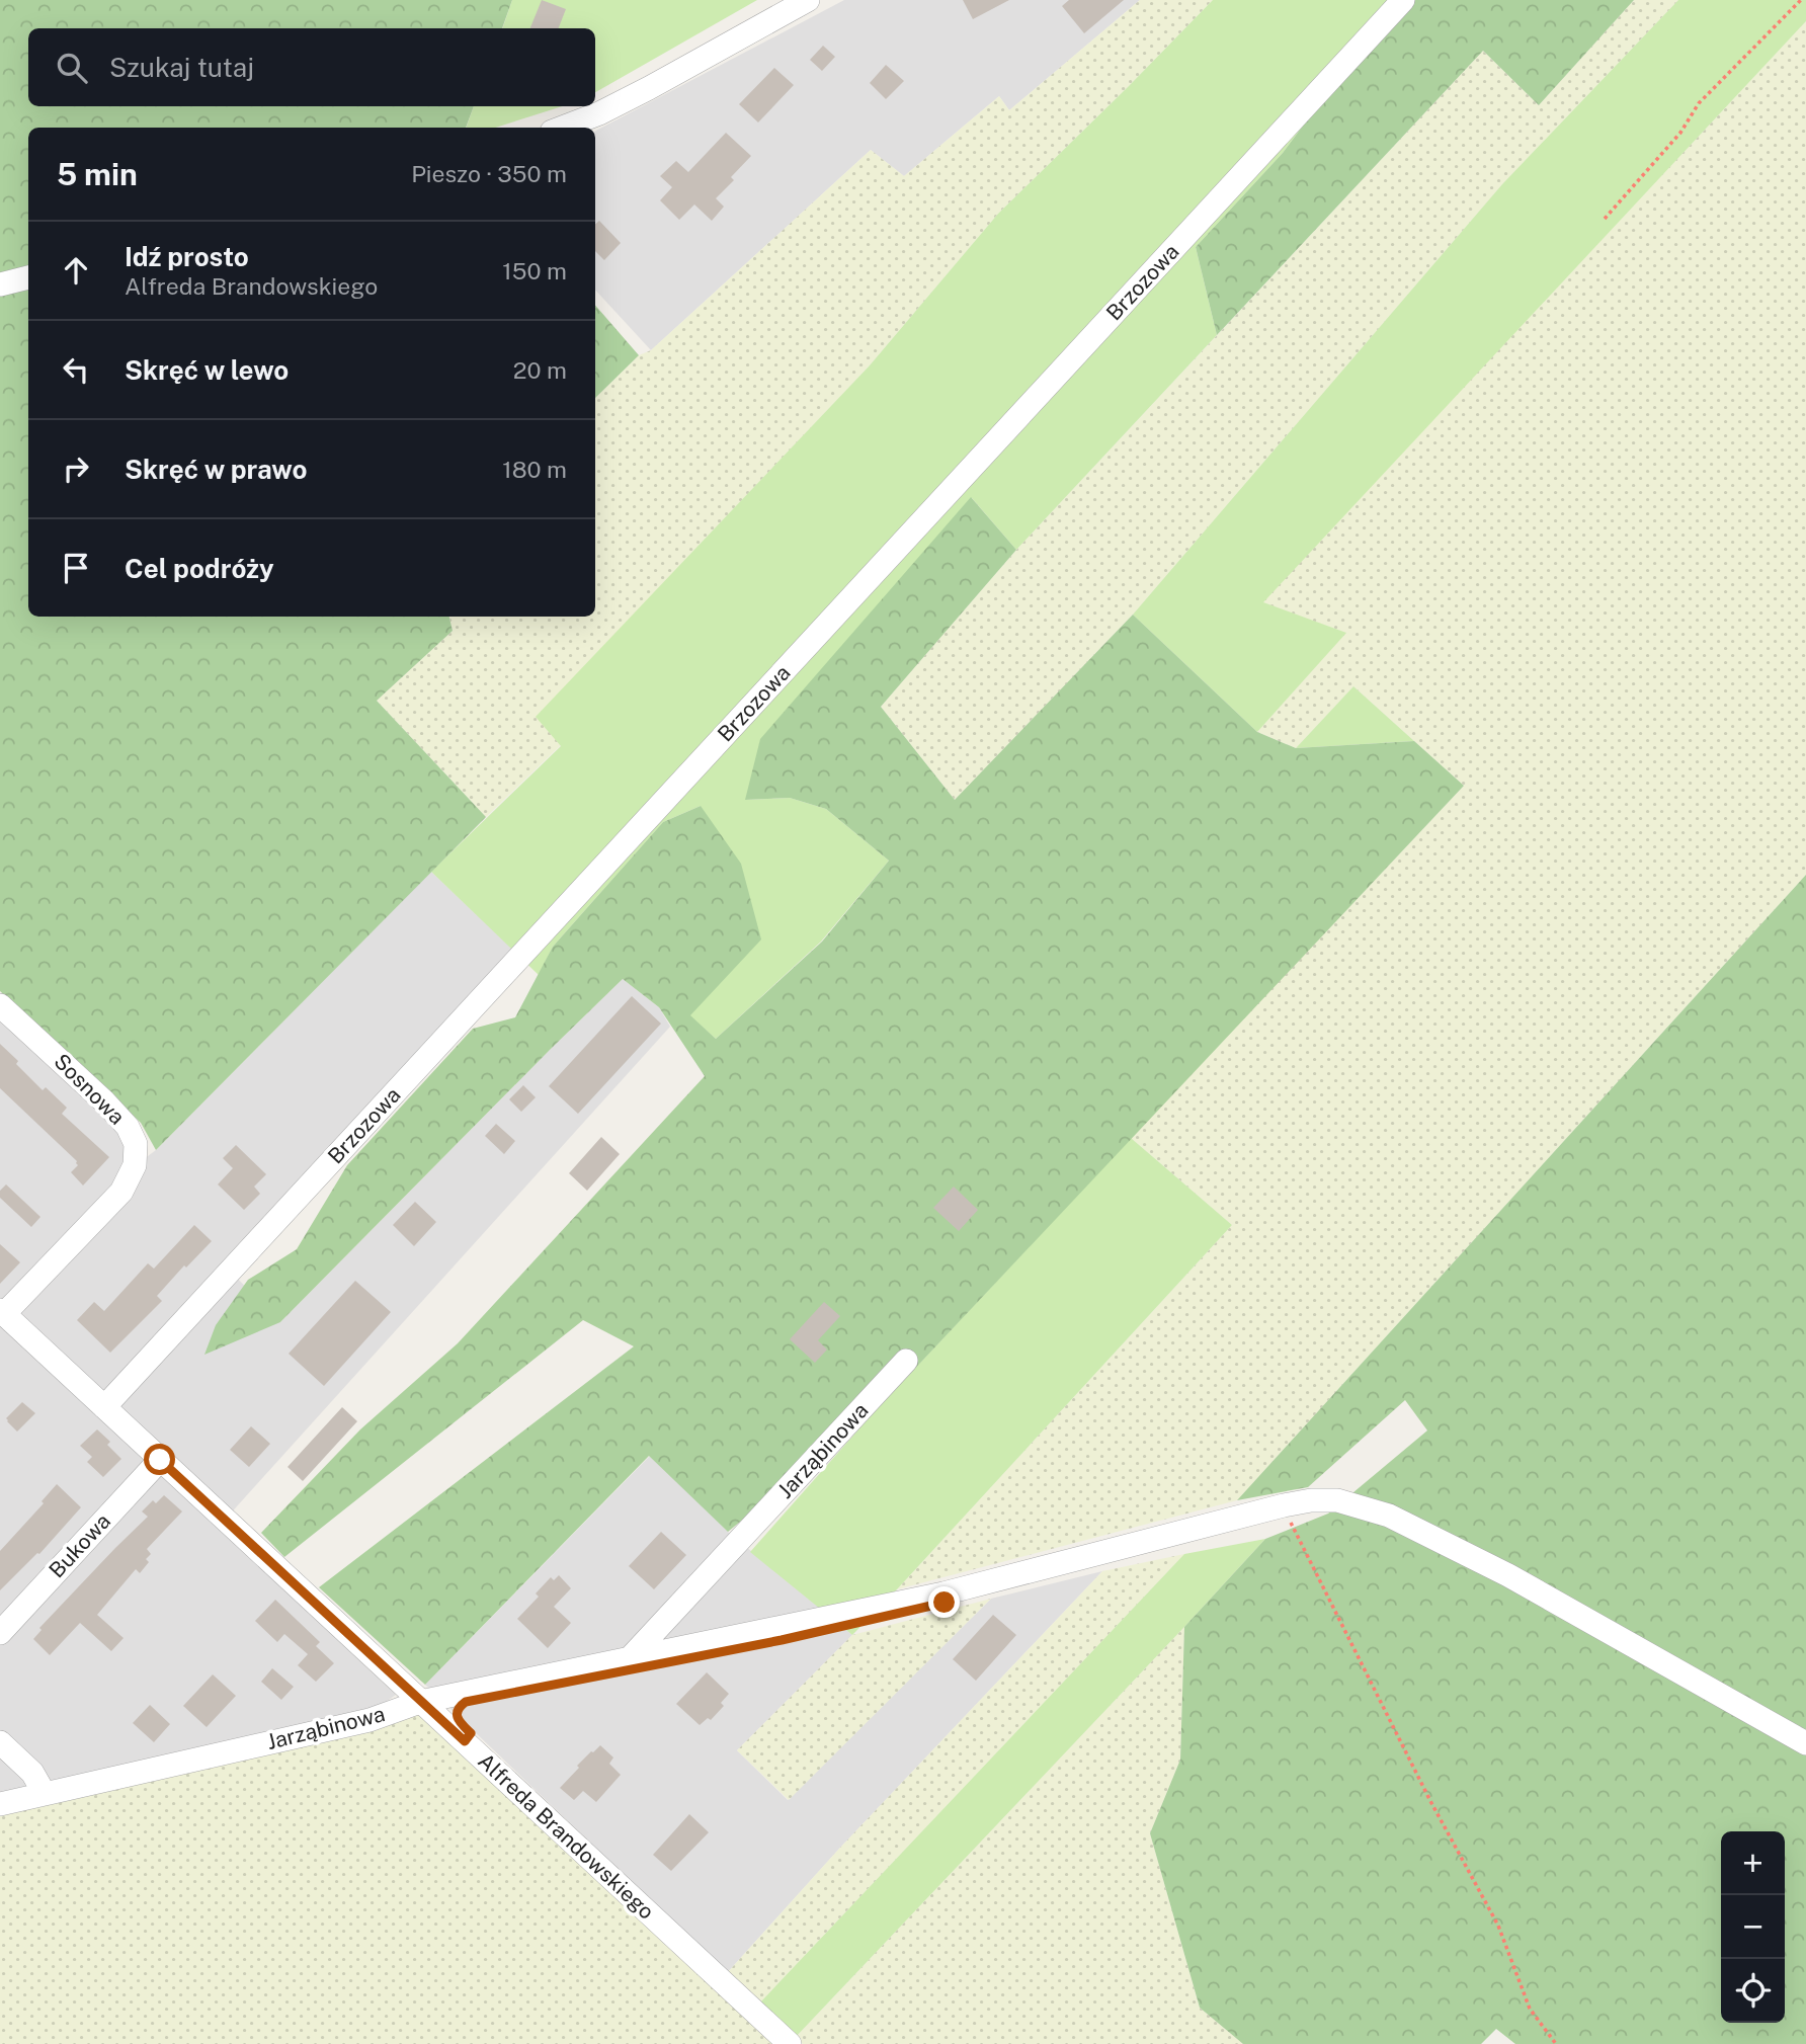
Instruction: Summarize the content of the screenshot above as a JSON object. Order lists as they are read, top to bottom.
{
  "streets": {
    "street": [
      "Brzozowa",
      "Sosnowa",
      "Jarząbinowa",
      "Bukowa",
      "Alfreda Brandowskiego"
    ]
  },
  "crossings": [
    ["Brzozowa", "Alfreda Brandowskiego"],
    ["Sosnowa", "Alfreda Brandowskiego"],
    ["Jarząbinowa", "Alfreda Brandowskiego"],
    ["Bukowa", "Alfreda Brandowskiego"]
  ],
  "page": {
    "search": "Szukaj tutaj",
    "heading": ["5 min", "Pieszo · 350 m"],
    "list": [
      ["Idź prosto", "Alfreda Brandowskiego", "150 m"],
      ["Skręć w lewo", "20 m"],
      ["Skręć w prawo", "180 m"],
      "Cel podróży"
    ],
    "map_buttons": ["+", "−"]
  }
}
